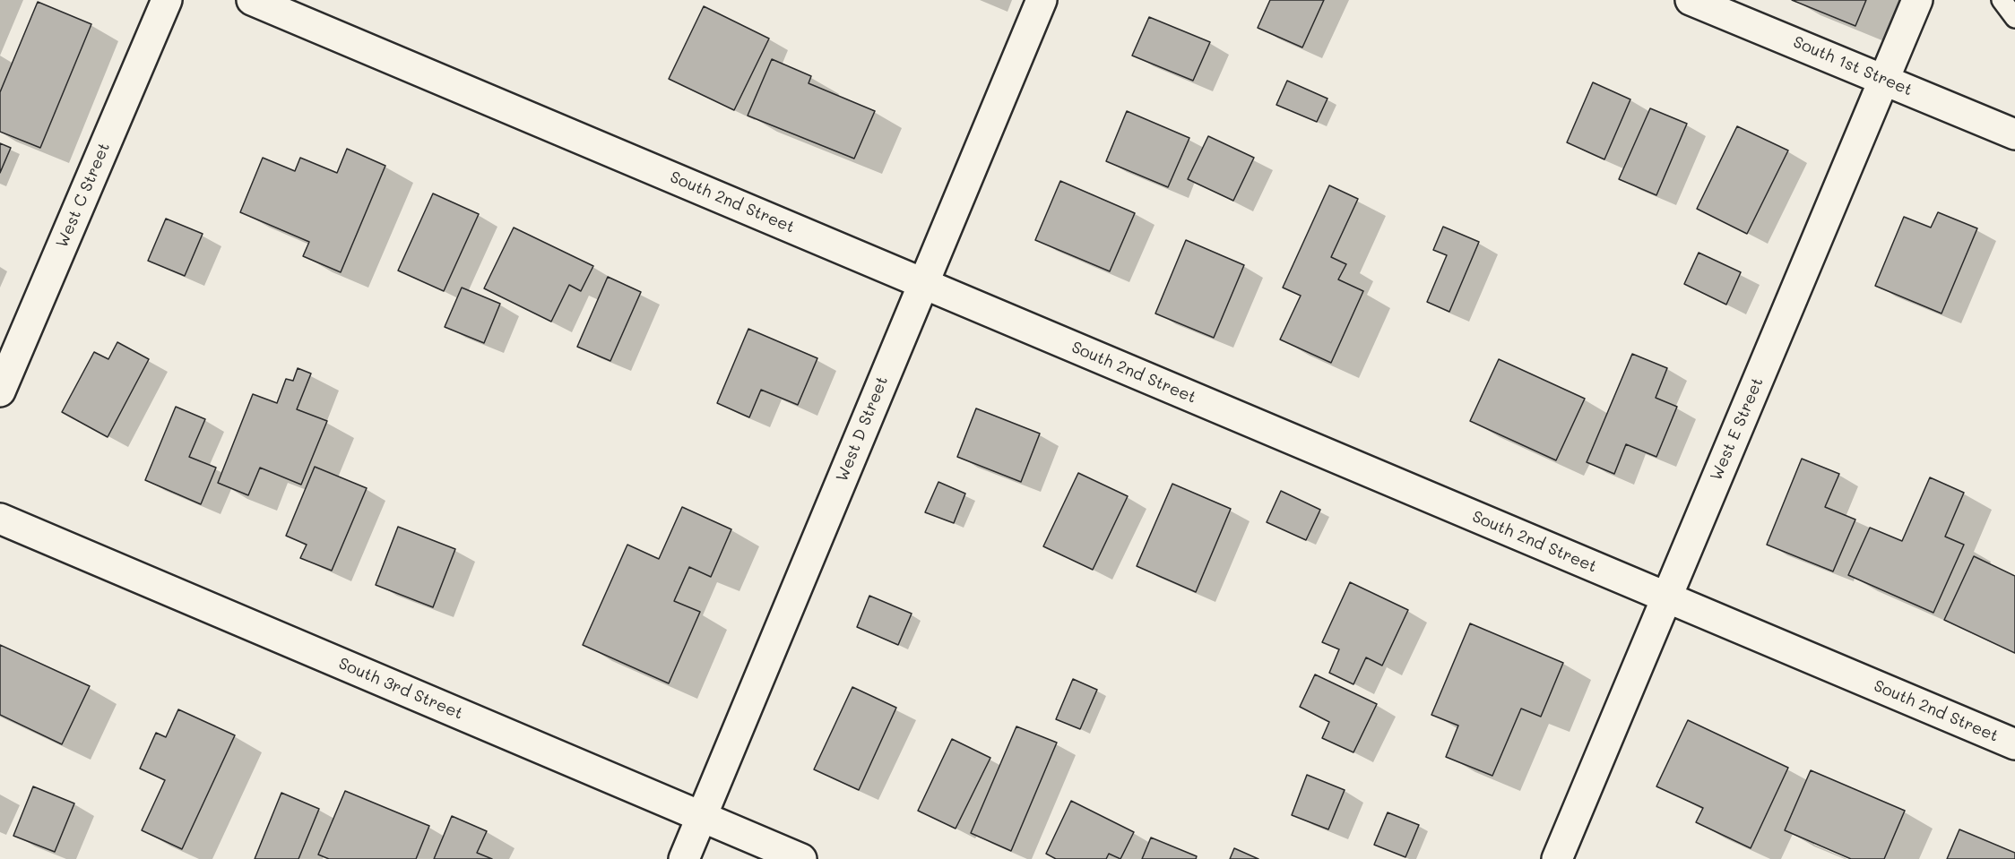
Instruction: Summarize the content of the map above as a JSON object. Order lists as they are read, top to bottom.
{
  "streets": {
    "street": [
      "South 1st Street",
      "West C Street",
      "South 2nd Street",
      "West D Street",
      "West E Street",
      "South 3rd Street"
    ]
  },
  "crossings": [
    ["South 1st Street", "West E Street"],
    ["South 2nd Street", "West D Street"],
    ["South 2nd Street", "West E Street"],
    ["West D Street", "South 3rd Street"]
  ]
}
